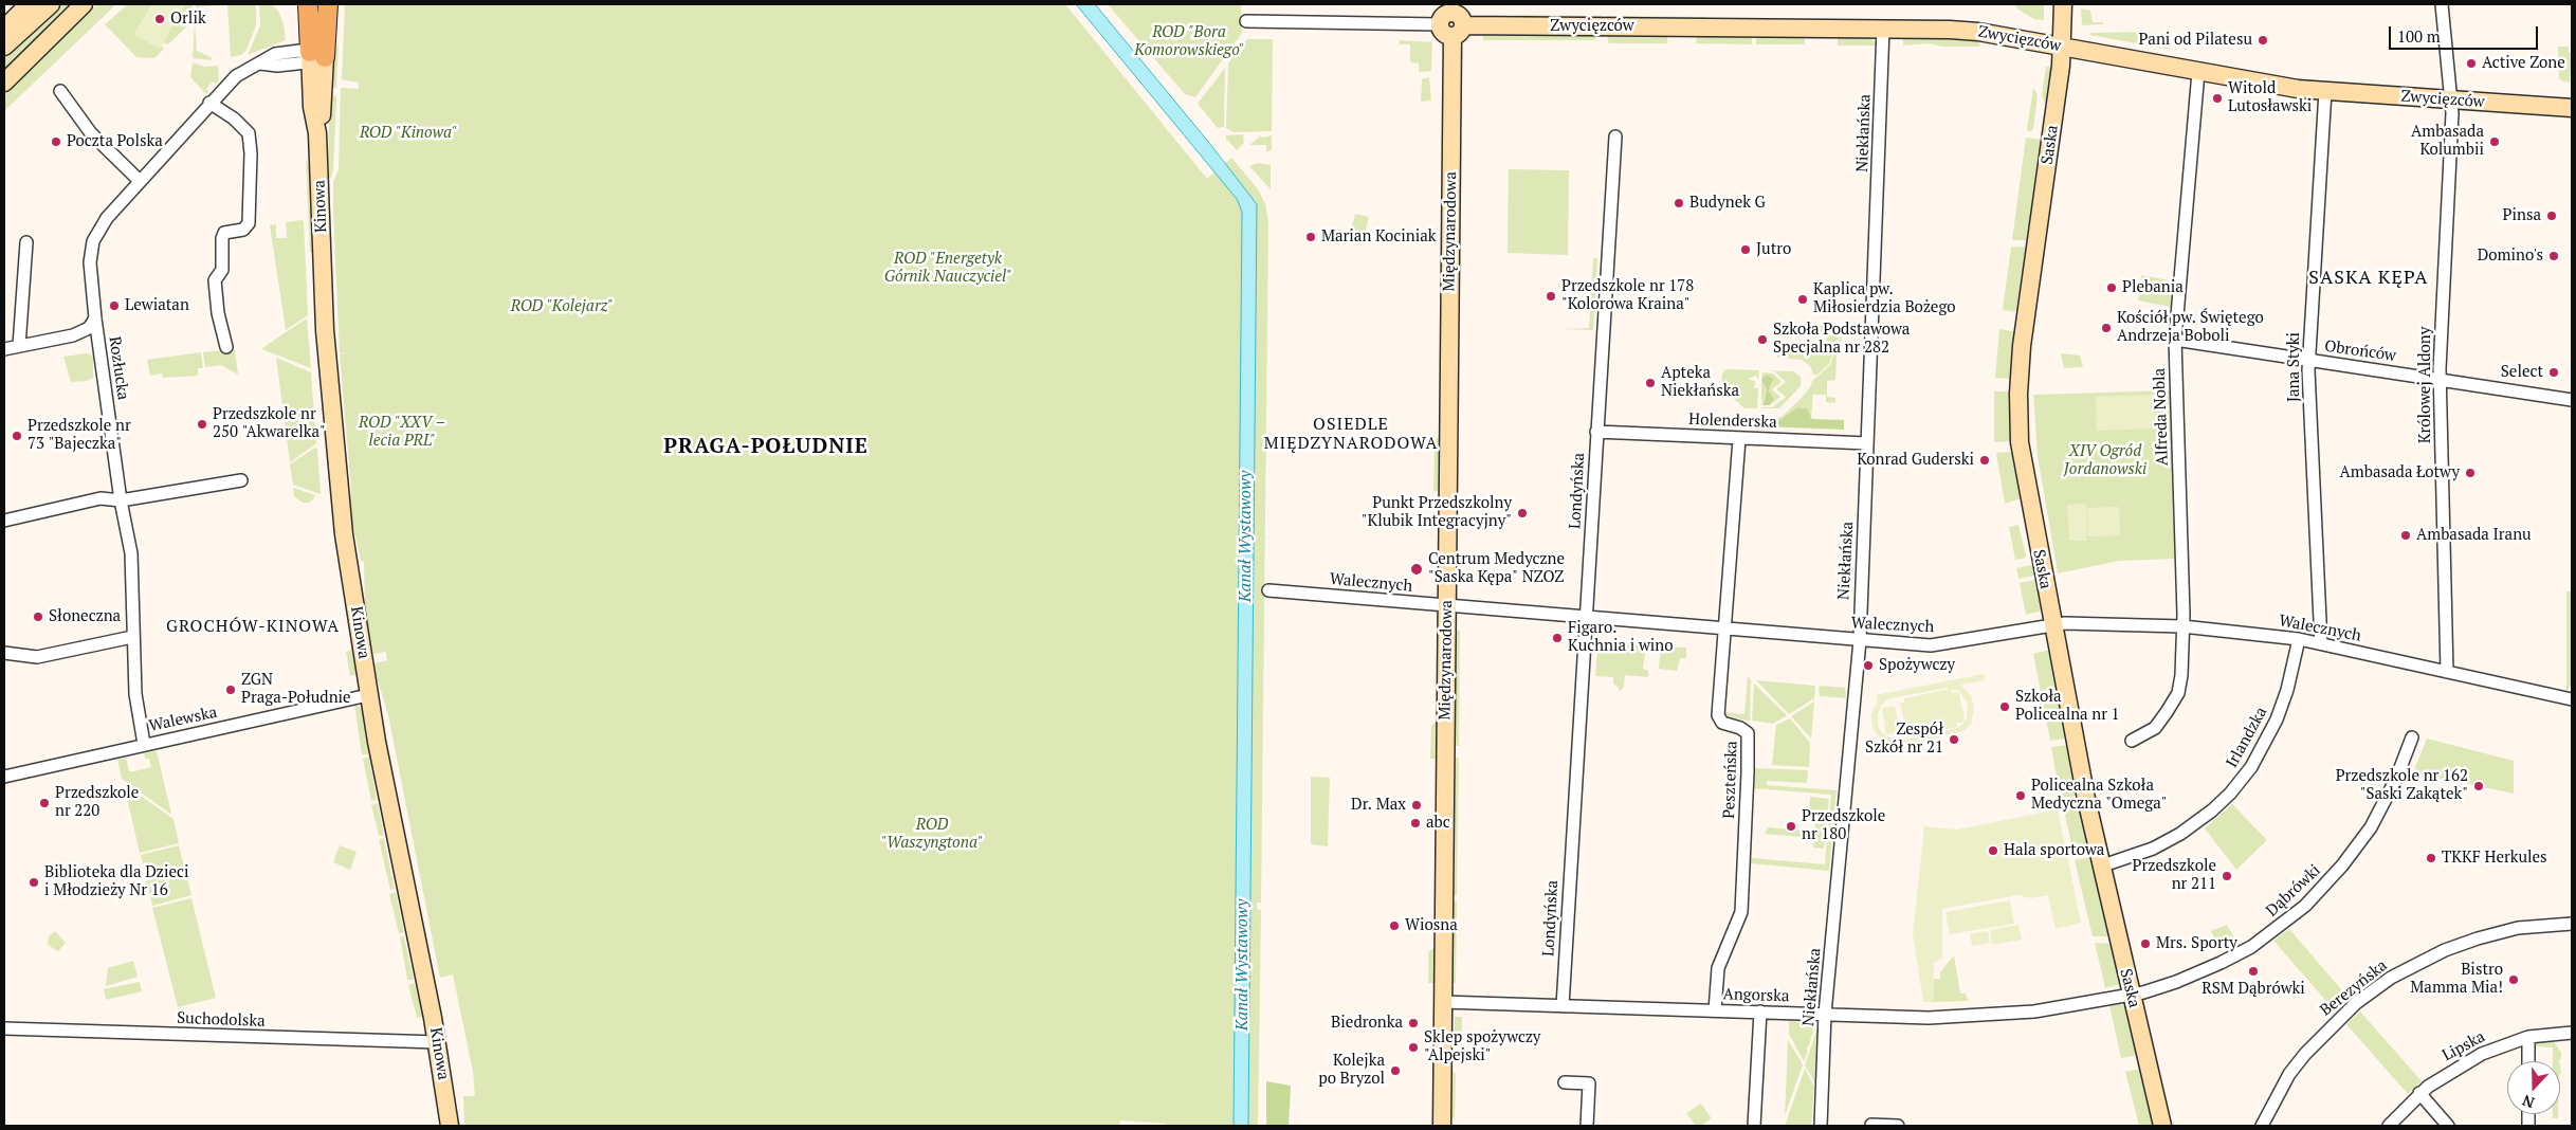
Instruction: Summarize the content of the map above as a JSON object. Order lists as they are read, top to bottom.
{
  "streets": {
    "street": [
      "Zwycięzców",
      "Niekłańska",
      "Saska",
      "Kinowa",
      "Międzynarodowa",
      "Obrońców",
      "Jana Styki",
      "Rozłucka",
      "Królowej Aldony",
      "Alfreda Nobla",
      "Holenderska",
      "Londyńska",
      "Walecznych",
      "Walewska",
      "Irlandzka",
      "Peszteńska",
      "Dąbrówki",
      "Berezyńska",
      "Angorska",
      "Suchodolska",
      "Lipska"
    ]
  },
  "crossings": [
    ["Zwycięzców", "Niekłańska"],
    ["Zwycięzców", "Saska"],
    ["Zwycięzców", "Międzynarodowa"],
    ["Zwycięzców", "Jana Styki"],
    ["Zwycięzców", "Królowej Aldony"],
    ["Zwycięzców", "Alfreda Nobla"],
    ["Niekłańska", "Holenderska"],
    ["Niekłańska", "Walecznych"],
    ["Niekłańska", "Angorska"],
    ["Saska", "Walecznych"],
    ["Saska", "Irlandzka"],
    ["Saska", "Dąbrówki"],
    ["Saska", "Angorska"],
    ["Kinowa", "Rozłucka"],
    ["Kinowa", "Walewska"],
    ["Kinowa", "Suchodolska"],
    ["Międzynarodowa", "Walecznych"],
    ["Międzynarodowa", "Angorska"],
    ["Obrońców", "Jana Styki"],
    ["Obrońców", "Królowej Aldony"],
    ["Obrońców", "Alfreda Nobla"],
    ["Jana Styki", "Walecznych"],
    ["Rozłucka", "Walewska"],
    ["Królowej Aldony", "Walecznych"],
    ["Alfreda Nobla", "Walecznych"],
    ["Holenderska", "Londyńska"],
    ["Holenderska", "Peszteńska"],
    ["Londyńska", "Walecznych"],
    ["Londyńska", "Angorska"],
    ["Walecznych", "Irlandzka"],
    ["Walecznych", "Peszteńska"],
    ["Peszteńska", "Angorska"],
    ["Dąbrówki", "Angorska"]
  ],
  "districts": [
    "SASKA KĘPA",
    "OSIEDLE MIĘDZYNARODOWA",
    "PRAGA-POŁUDNIE",
    "GROCHÓW-KINOWA"
  ],
  "water": ["Kanał Wystawowy"],
  "parks": [
    "ROD \"Bora Komorowskiego\"",
    "ROD \"Kinowa\"",
    "ROD \"Energetyk Górnik Nauczyciel\"",
    "ROD \"Kolejarz\"",
    "ROD \"XXV – lecia PRL\"",
    "XIV Ogród Jordanowski",
    "ROD \"Waszyngtona\""
  ],
  "places": [
    "Orlik",
    "Pani od Pilatesu",
    "Active Zone",
    "Witold Lutosławski",
    "Poczta Polska",
    "Ambasada Kolumbii",
    "Budynek G",
    "Pinsa",
    "Marian Kociniak",
    "Jutro",
    "Domino's",
    "Plebania",
    "Przedszkole nr 178 \"Kolorowa Kraina\"",
    "Kaplica pw. Miłosierdzia Bożego",
    "Lewiatan",
    "Kościół pw. Świętego Andrzeja Boboli",
    "Szkoła Podstawowa Specjalna nr 282",
    "Select",
    "Apteka Niekłańska",
    "Przedszkole nr 250 \"Akwarelka\"",
    "Przedszkole nr 73 \"Bajeczka\"",
    "Konrad Guderski",
    "Ambasada Łotwy",
    "Punkt Przedszkolny \"Klubik Integracyjny\"",
    "Ambasada Iranu",
    "Centrum Medyczne \"Saska Kępa\" NZOZ",
    "Słoneczna",
    "Figaro. Kuchnia i wino",
    "Spożywczy",
    "ZGN Praga-Południe",
    "Szkoła Policealna nr 1",
    "Zespół Szkół nr 21",
    "Przedszkole nr 162 \"Saski Zakątek\"",
    "Policealna Szkoła Medyczna \"Omega\"",
    "Przedszkole nr 220",
    "Dr. Max",
    "abc",
    "Przedszkole nr 180",
    "Hala sportowa",
    "TKKF Herkules",
    "Przedszkole nr 211",
    "Biblioteka dla Dzieci i Młodzieży Nr 16",
    "Wiosna",
    "Mrs. Sporty",
    "RSM Dąbrówki",
    "Bistro Mamma Mia!",
    "Biedronka",
    "Sklep spożywczy \"Alpejski\"",
    "Kolejka po Bryzol"
  ],
  "scale_bar": "100 m",
  "north": "bottom"
}
